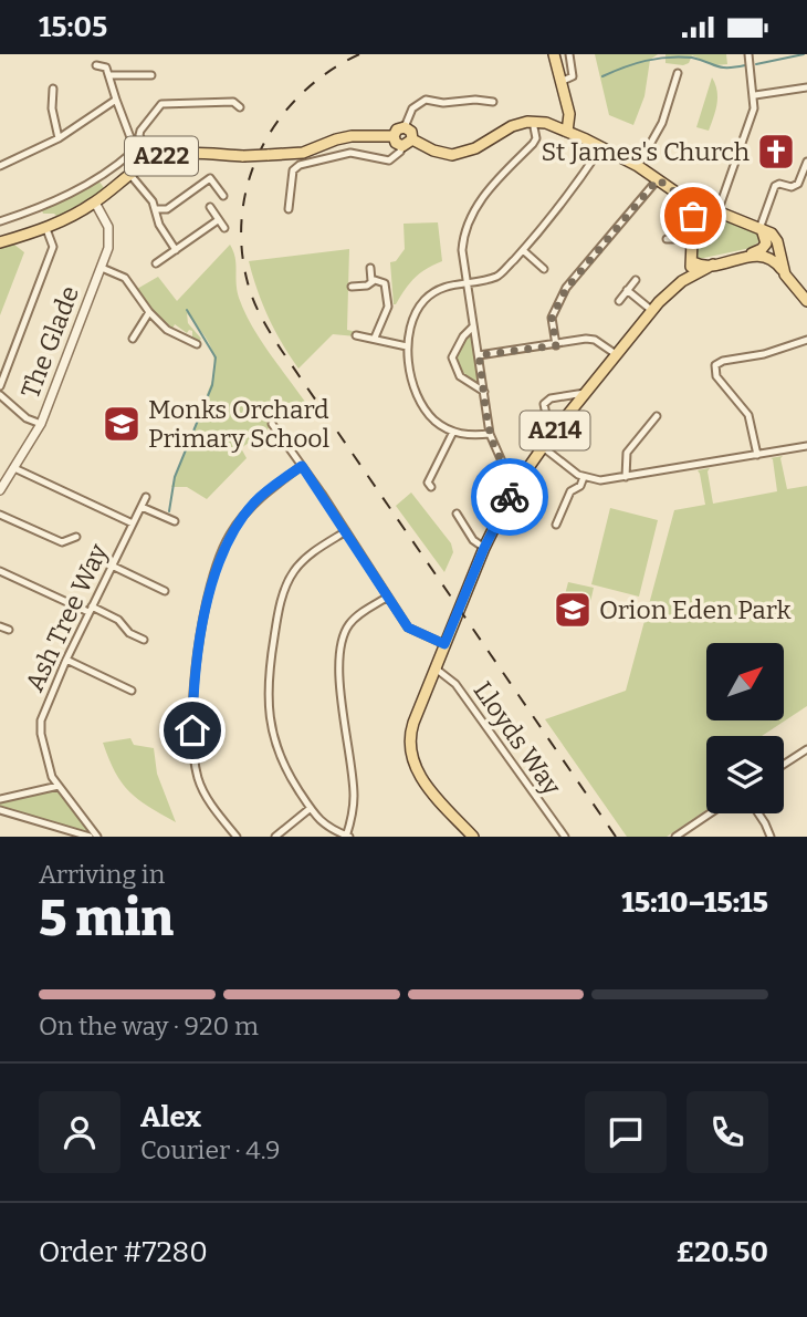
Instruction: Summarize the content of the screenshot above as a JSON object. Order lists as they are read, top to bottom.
{
  "streets": {
    "main road": ["A222", "A214"],
    "street": ["The Glade", "Ash Tree Way", "Lloyds Way"]
  },
  "crossings": [
    ["A222", "The Glade"],
    ["A214", "Lloyds Way"]
  ],
  "places": {
    "church": ["St James's Church"],
    "school or university": ["Monks Orchard Primary School", "Orion Eden Park"]
  },
  "north": "top right",
  "page": {
    "status": "15:05",
    "heading": ["5 min", "Arriving in", "15:10–15:15"],
    "panel": [
      "Alex",
      "Courier · 4.9",
      "Order #7280",
      "£20.50"
    ],
    "bar": "On the way · 920 m"
  }
}
